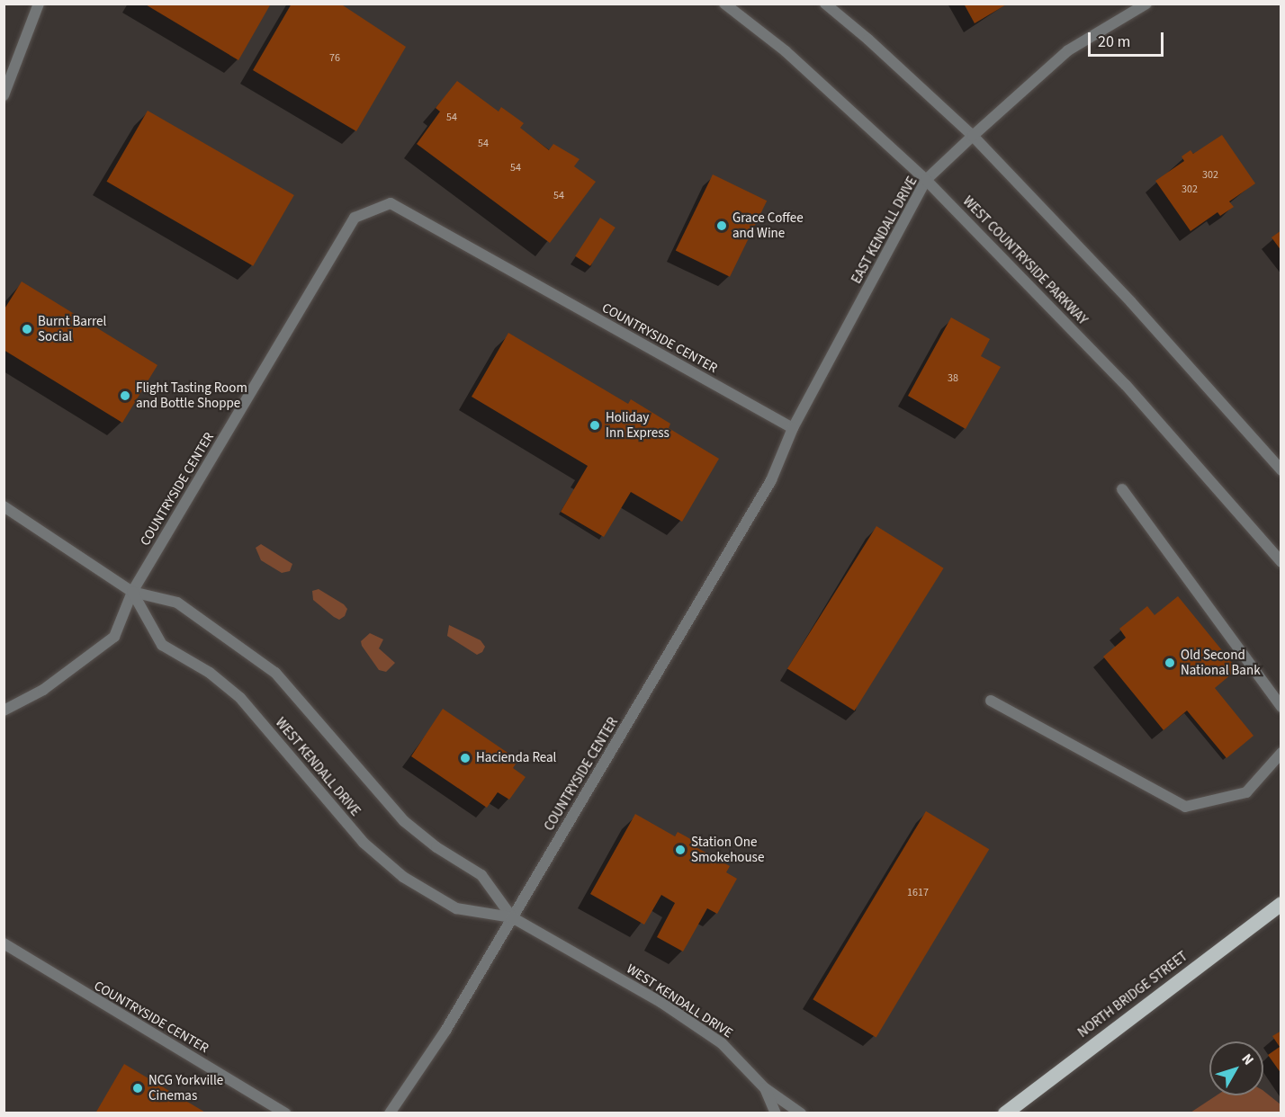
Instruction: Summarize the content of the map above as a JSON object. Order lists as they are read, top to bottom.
{
  "streets": {
    "highway": ["NORTH BRIDGE STREET"],
    "street": [
      "EAST KENDALL DRIVE",
      "WEST COUNTRYSIDE PARKWAY",
      "COUNTRYSIDE CENTER",
      "WEST KENDALL DRIVE"
    ]
  },
  "crossings": [
    ["EAST KENDALL DRIVE", "WEST COUNTRYSIDE PARKWAY"],
    ["EAST KENDALL DRIVE", "COUNTRYSIDE CENTER"],
    ["COUNTRYSIDE CENTER", "WEST KENDALL DRIVE"]
  ],
  "places": [
    "Grace Coffee and Wine",
    "Burnt Barrel Social",
    "Flight Tasting Room and Bottle Shoppe",
    "Holiday Inn Express",
    "Old Second National Bank",
    "Hacienda Real",
    "Station One Smokehouse",
    "NCG Yorkville Cinemas"
  ],
  "house_numbers": [
    "76",
    "54",
    "54",
    "54",
    "302",
    "302",
    "54",
    "38",
    "1617"
  ],
  "scale_bar": "20 m",
  "north": "top right"
}
